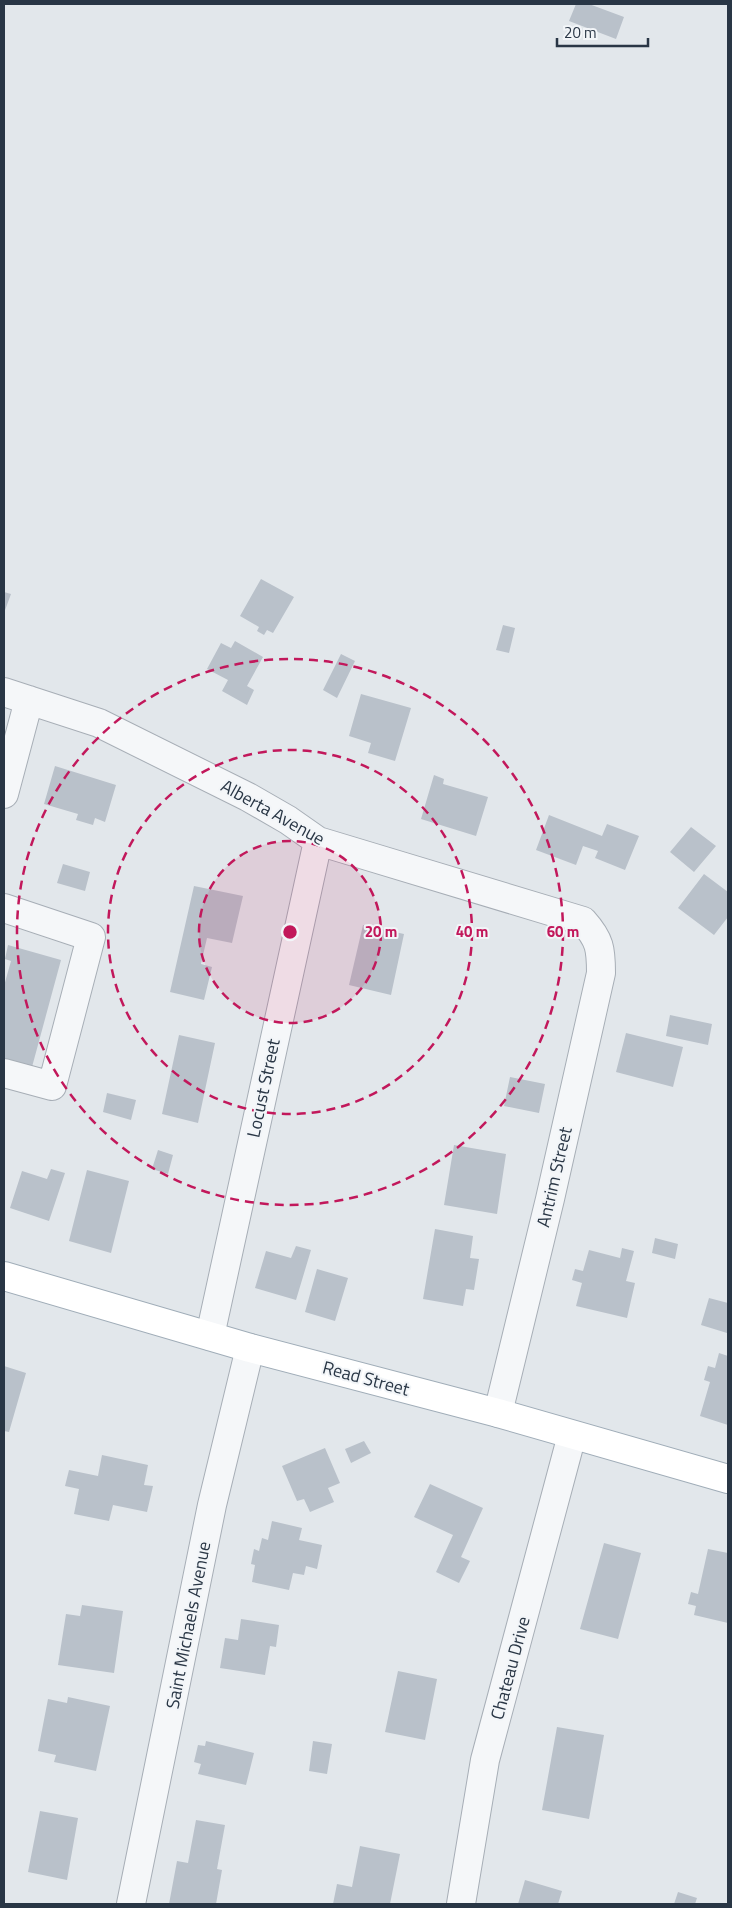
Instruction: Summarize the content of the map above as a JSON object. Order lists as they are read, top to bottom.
{
  "streets": {
    "main road": ["Read Street"],
    "street": [
      "Alberta Avenue",
      "Locust Street",
      "Antrim Street",
      "Saint Michaels Avenue",
      "Chateau Drive"
    ]
  },
  "crossings": [
    ["Alberta Avenue", "Locust Street"],
    ["Alberta Avenue", "Antrim Street"],
    ["Locust Street", "Read Street"],
    ["Antrim Street", "Read Street"],
    ["Read Street", "Saint Michaels Avenue"],
    ["Read Street", "Chateau Drive"]
  ],
  "scale_bar": "20 m",
  "rings": ["20 m", "40 m", "60 m"]
}
